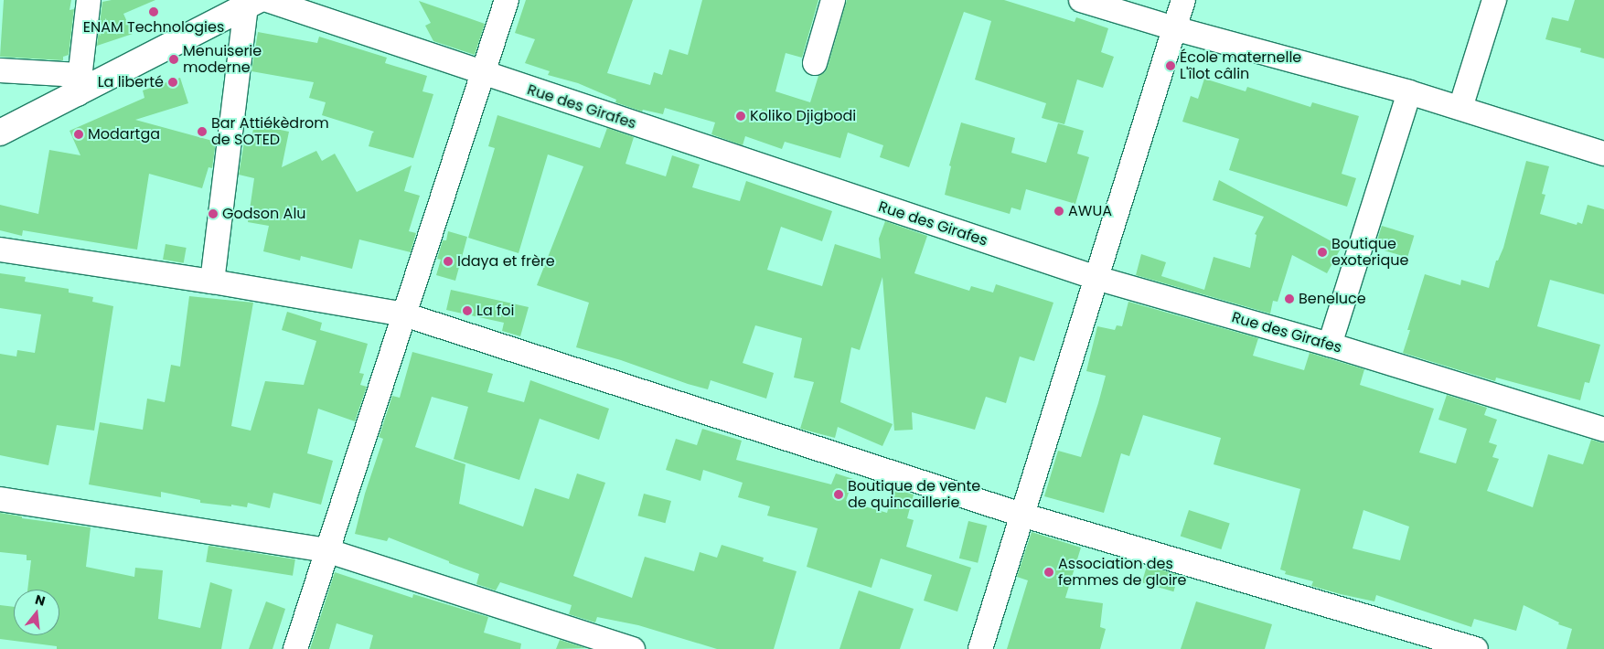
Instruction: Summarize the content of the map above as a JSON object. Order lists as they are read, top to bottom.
{
  "streets": {
    "street": ["Rue des Girafes"]
  },
  "places": [
    "ENAM Technologies",
    "Menuiserie moderne",
    "École maternelle L'îlot câlin",
    "La liberté",
    "Koliko Djigbodi",
    "Bar Attiékèdrom de SOTED",
    "Modartga",
    "AWUA",
    "Godson Alu",
    "Boutique exoterique",
    "Idaya et frère",
    "Beneluce",
    "La foi",
    "Boutique de vente de quincaillerie",
    "Association des femmes de gloire"
  ],
  "north": "top"
}
